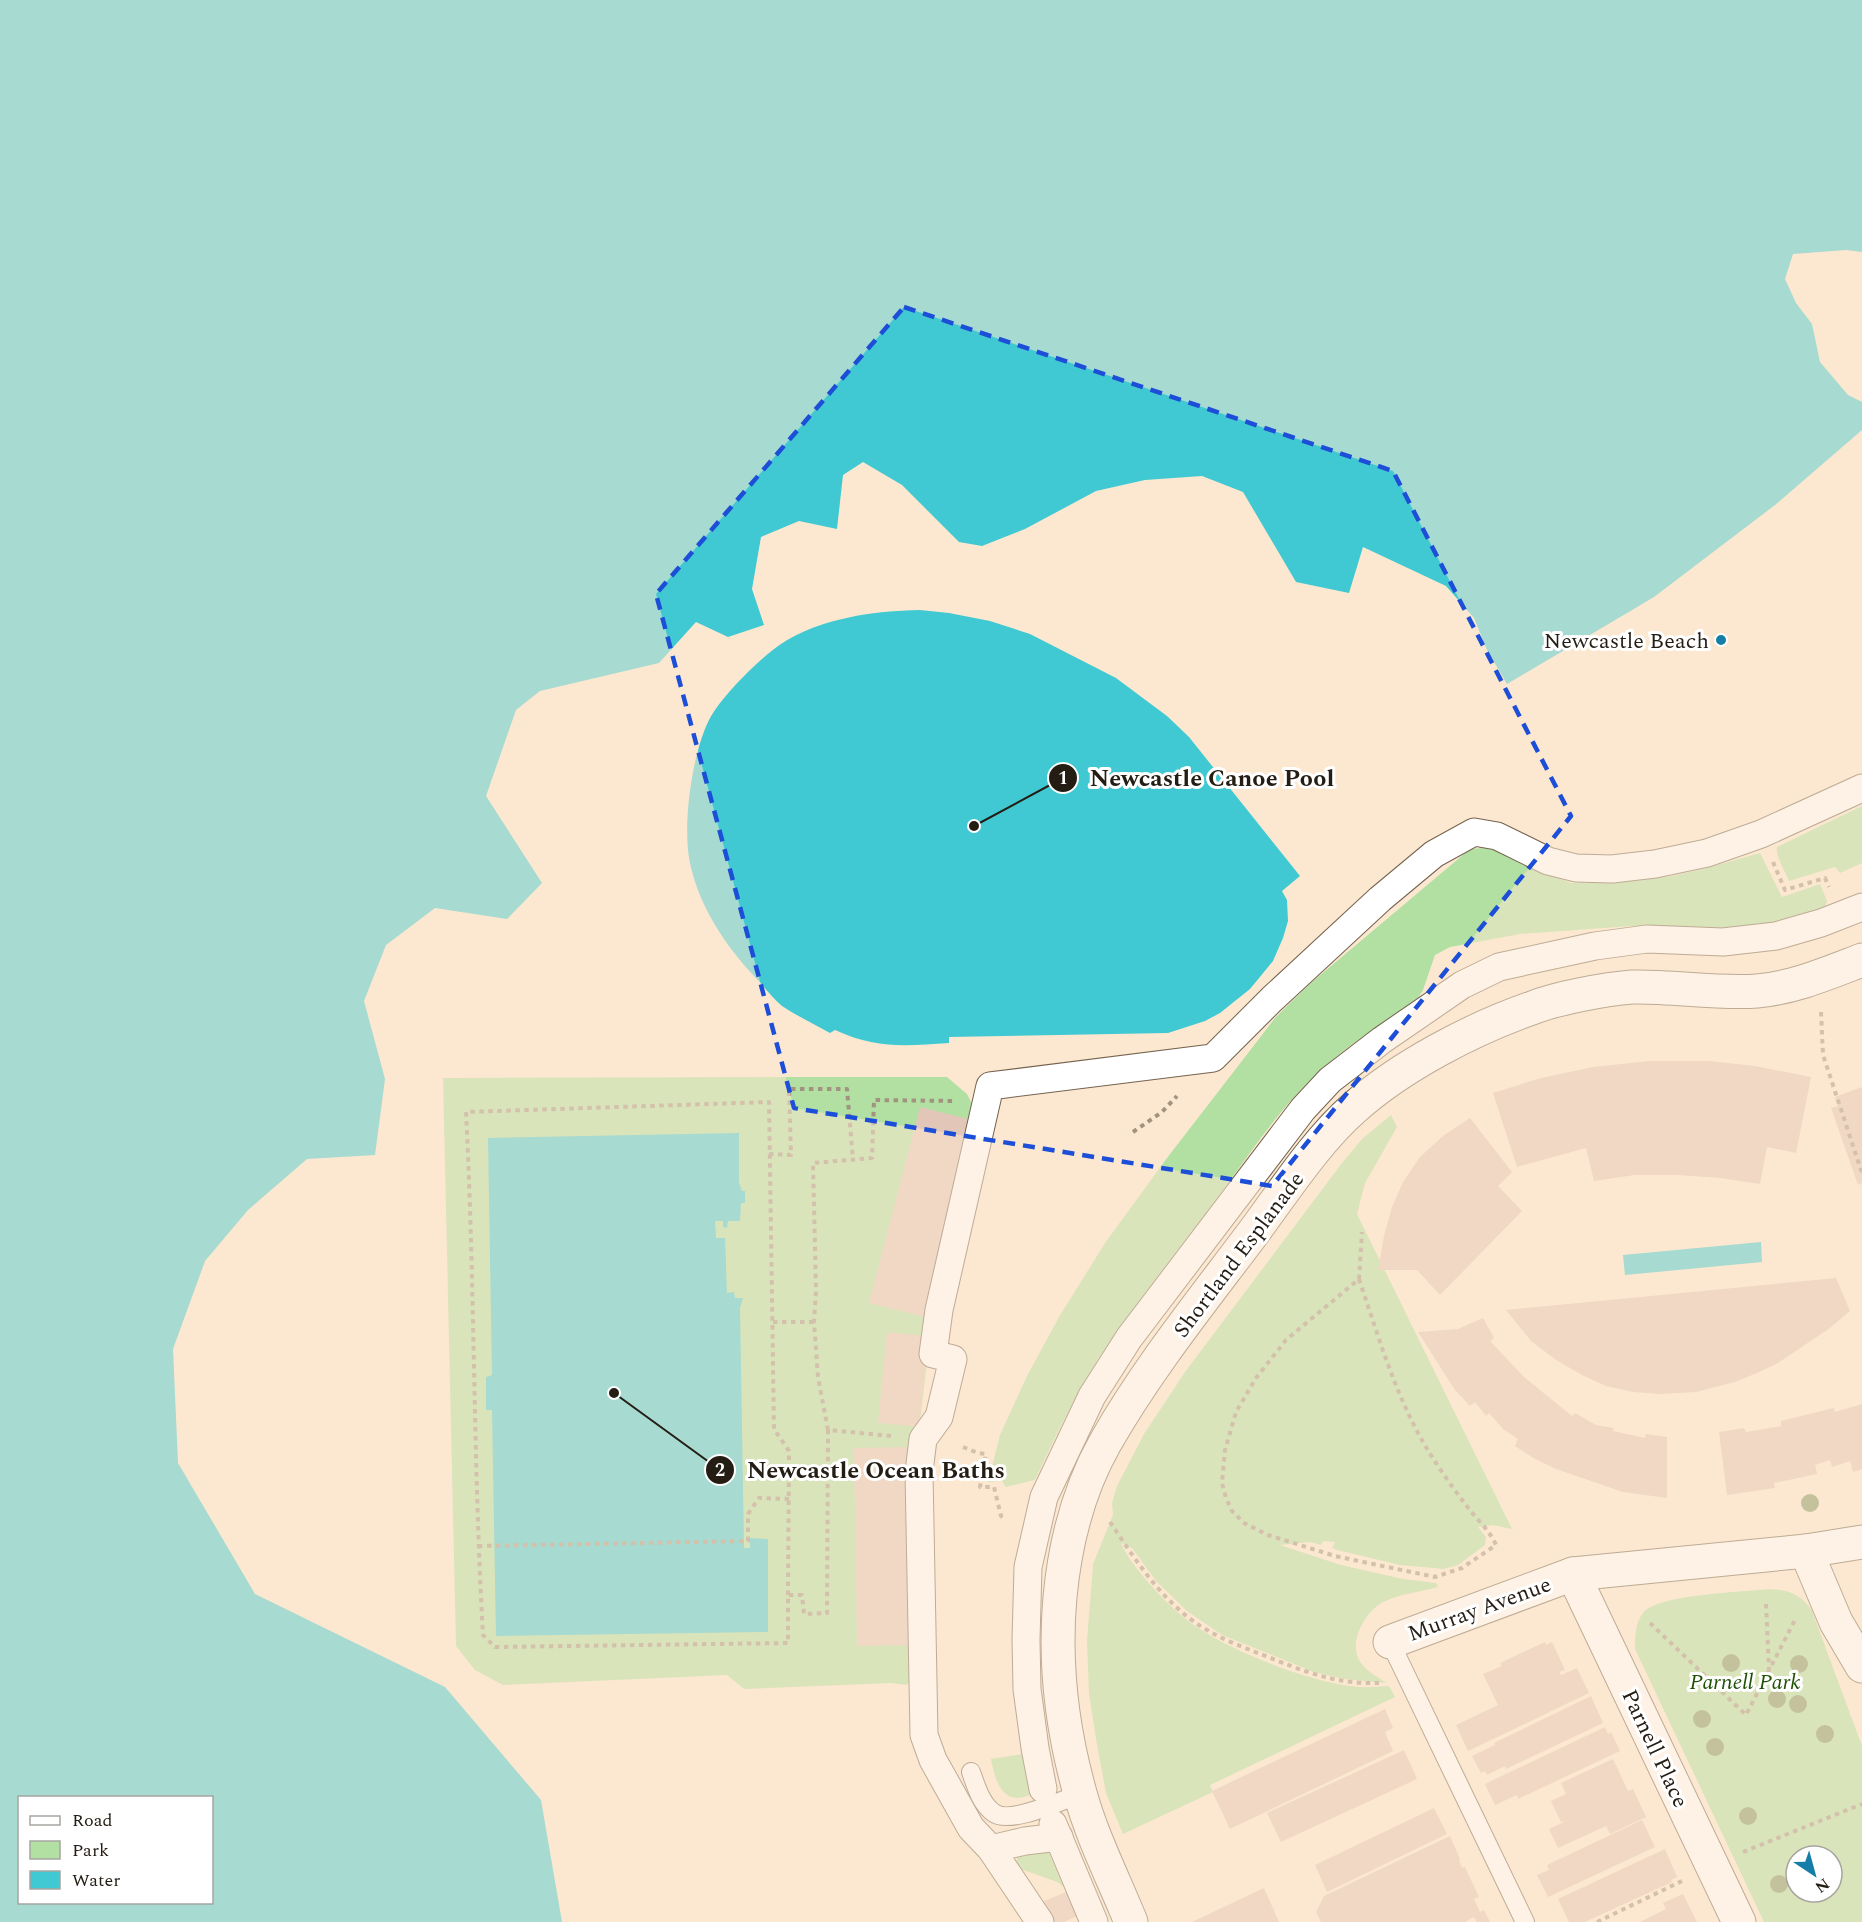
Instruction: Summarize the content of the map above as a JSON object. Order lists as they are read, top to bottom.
{
  "streets": {
    "street": ["Shortland Esplanade", "Murray Avenue", "Parnell Place"]
  },
  "crossings": [
    ["Murray Avenue", "Parnell Place"]
  ],
  "parks": ["Parnell Park"],
  "places": ["Newcastle Beach", "Newcastle Canoe Pool", "Newcastle Ocean Baths"],
  "legend": ["Road", "Park", "Water"],
  "north": "bottom right"
}
